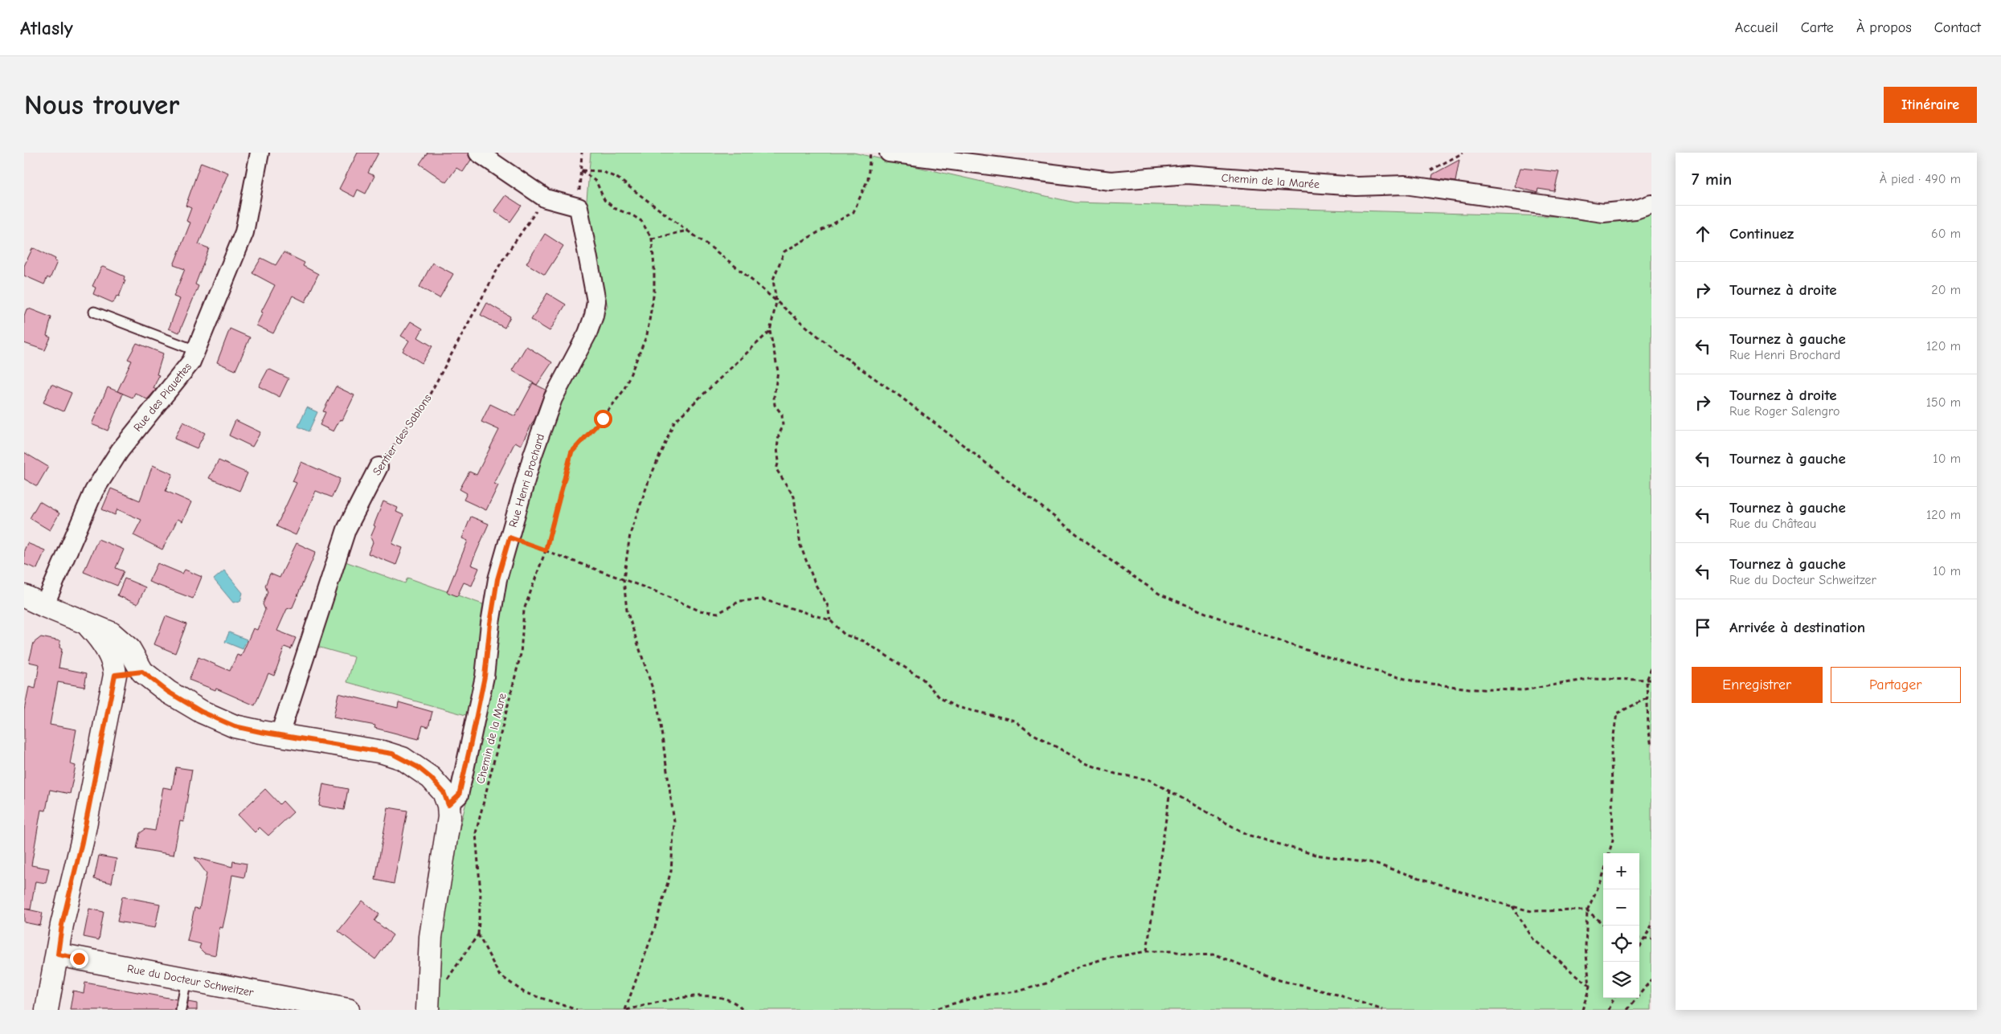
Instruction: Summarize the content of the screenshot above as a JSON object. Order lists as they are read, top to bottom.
{
  "streets": {
    "main road": ["Rue du Docteur Schweitzer"],
    "street": [
      "Chemin de la Marée",
      "Rue des Piquettes",
      "Sentier des Sablons",
      "Rue Henri Brochard"
    ],
    "path": ["Chemin de la Mare"]
  },
  "page": {
    "header": "Atlasly",
    "nav": [
      "Accueil",
      "Carte",
      "À propos",
      "Contact"
    ],
    "buttons": [
      "Itinéraire",
      ["Enregistrer", "Partager"]
    ],
    "title": "Nous trouver",
    "heading": ["7 min", "À pied · 490 m"],
    "list": [
      ["Continuez", "60 m"],
      ["Tournez à droite", "20 m"],
      ["Tournez à gauche", "Rue Henri Brochard", "120 m"],
      ["Tournez à droite", "Rue Roger Salengro", "150 m"],
      ["Tournez à gauche", "10 m"],
      ["Tournez à gauche", "Rue du Château", "120 m"],
      ["Tournez à gauche", "Rue du Docteur Schweitzer", "10 m"],
      "Arrivée à destination"
    ],
    "map_buttons": ["+", "−"]
  }
}
